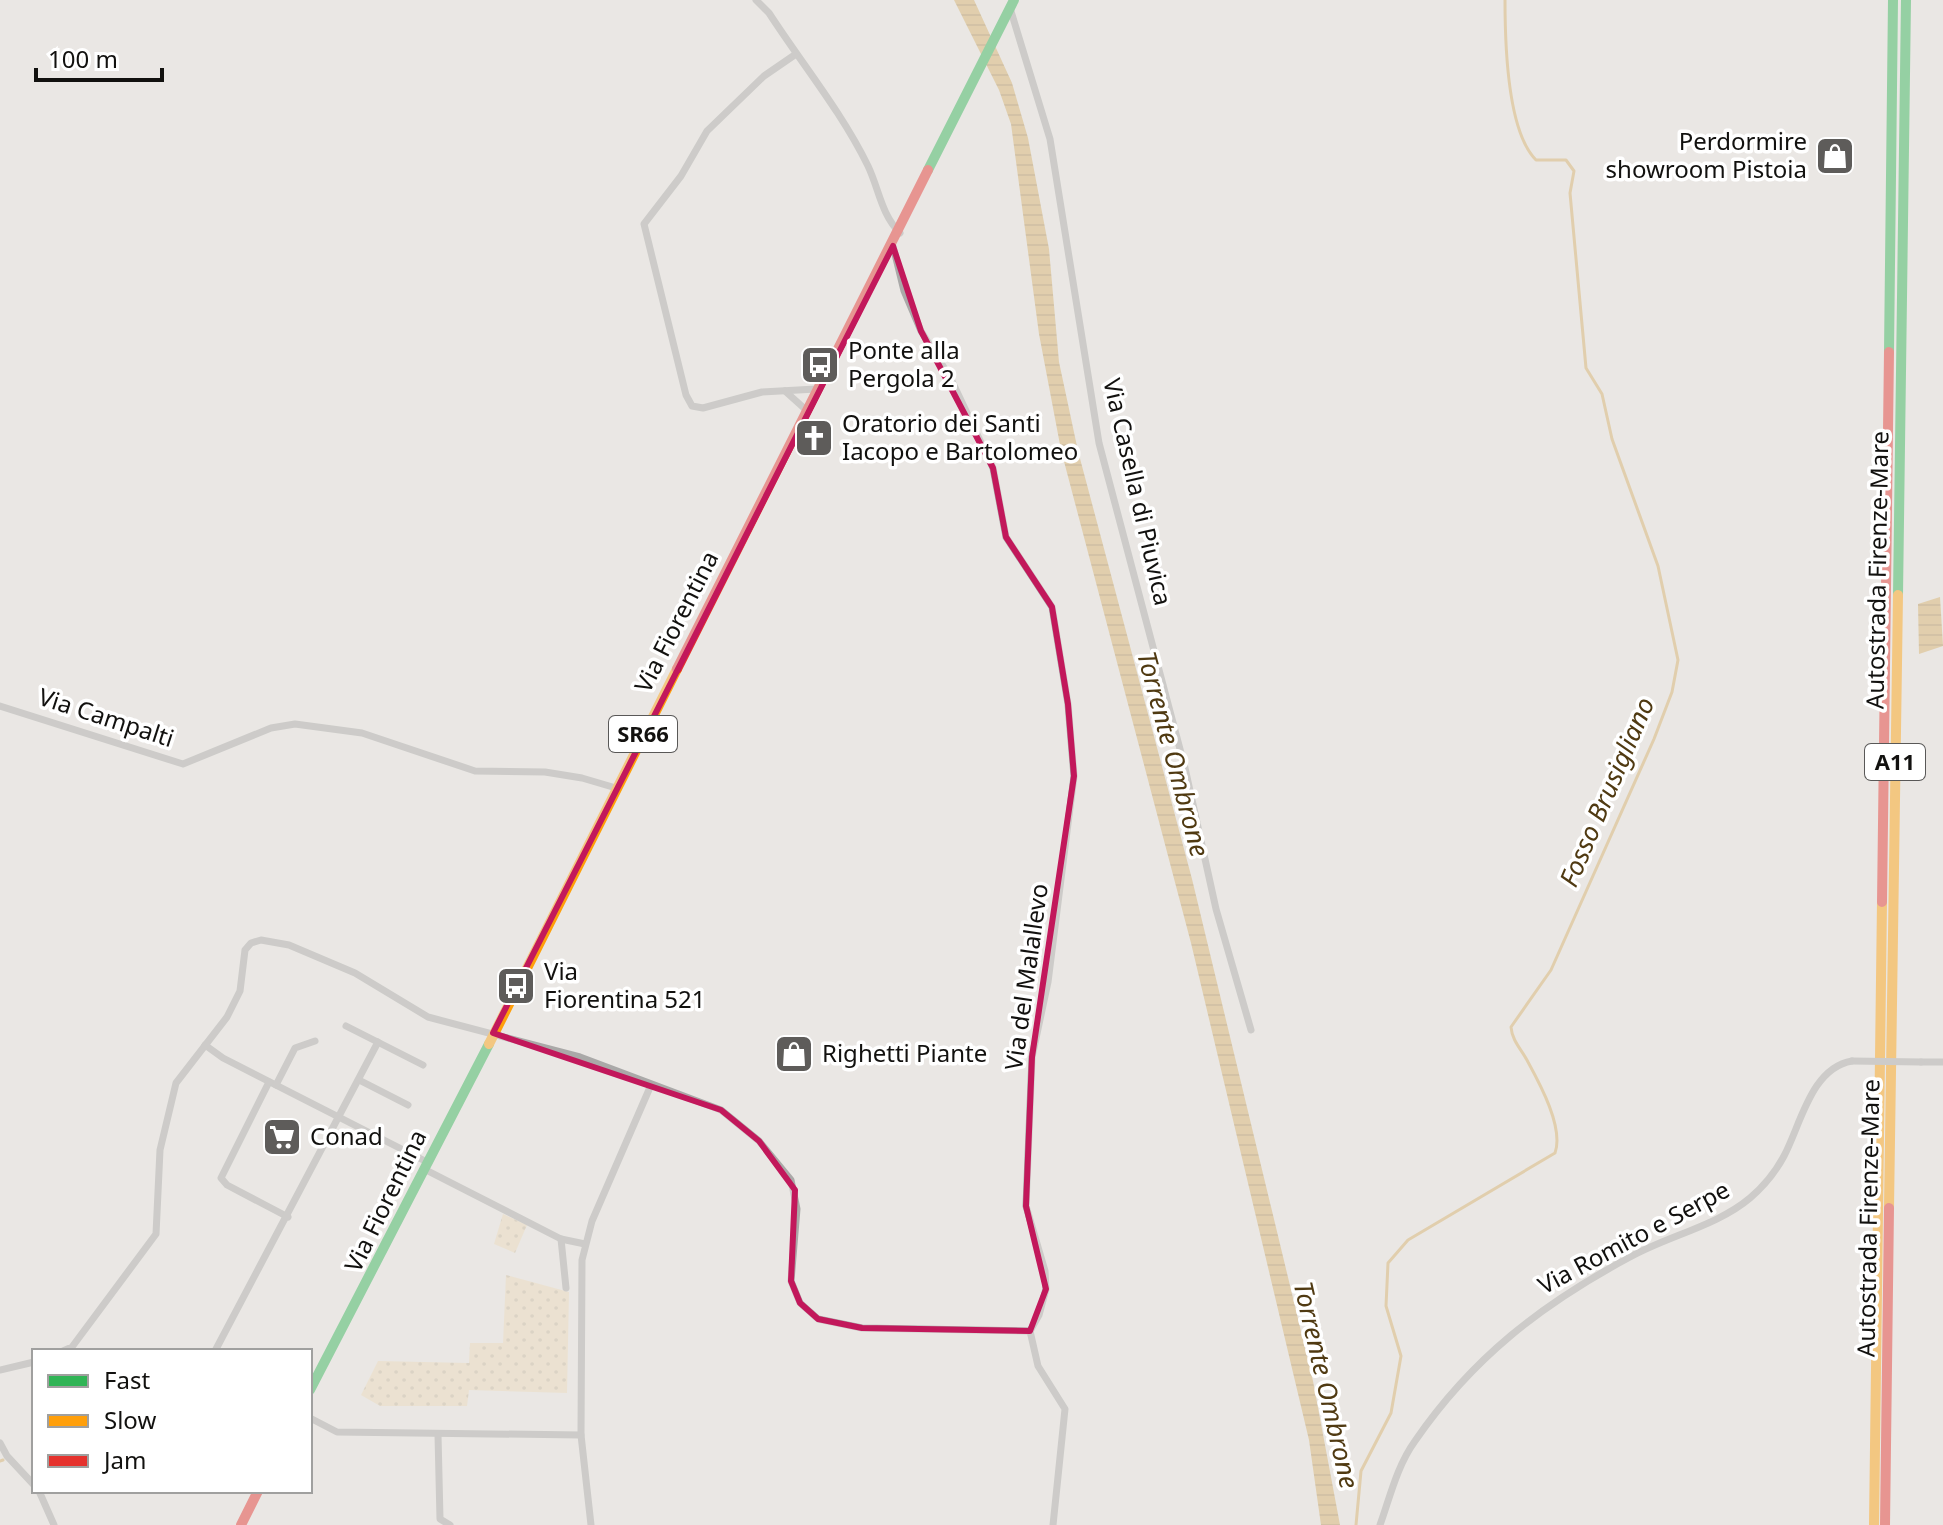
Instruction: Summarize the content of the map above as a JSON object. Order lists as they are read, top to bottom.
{
  "streets": {
    "main road": [
      "Autostrada Firenze-Mare",
      "Via Fiorentina",
      "SR66",
      "A11"
    ],
    "street": [
      "Via Casella di Piuvica",
      "Via Campalti",
      "Via del Malallevo",
      "Via Romito e Serpe"
    ]
  },
  "crossings": [
    ["Via Casella di Piuvica", "Via Fiorentina"],
    ["Via Fiorentina", "Via Campalti"],
    ["Via Fiorentina", "Via del Malallevo"]
  ],
  "water": ["Torrente Ombrone", "Fosso Brusigliano"],
  "places": {
    "shop": ["Perdormire showroom Pistoia", "Righetti Piante"],
    "bus stop": ["Ponte alla Pergola 2", "Via Fiorentina 521"],
    "church": ["Oratorio dei Santi Iacopo e Bartolomeo"],
    "supermarket": ["Conad"]
  },
  "legend": ["Fast", "Slow", "Jam"],
  "scale_bar": "100 m"
}
